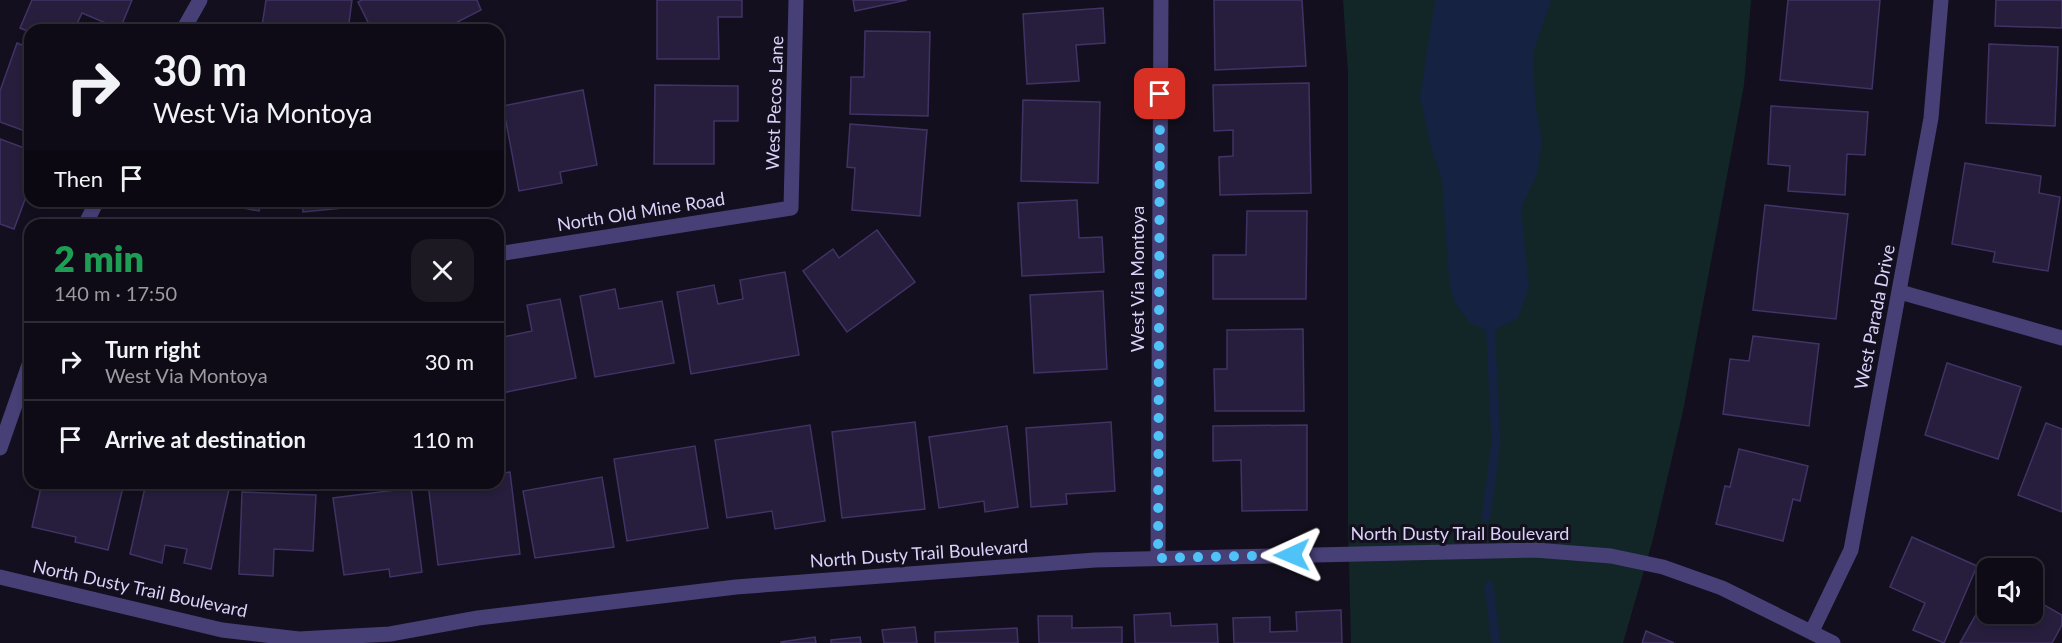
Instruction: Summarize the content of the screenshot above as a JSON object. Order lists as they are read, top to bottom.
{
  "streets": {
    "street": [
      "West Pecos Lane",
      "North Old Mine Road",
      "West Via Montoya",
      "West Parada Drive",
      "North Dusty Trail Boulevard"
    ]
  },
  "crossings": [
    ["West Pecos Lane", "North Old Mine Road"],
    ["West Via Montoya", "North Dusty Trail Boulevard"],
    ["West Parada Drive", "North Dusty Trail Boulevard"]
  ],
  "page": {
    "turn": ["30 m", "West Via Montoya"],
    "then": "Then",
    "heading": ["2 min", "140 m · 17:50"],
    "list": [
      {
        "name": "Turn right",
        "note": "West Via Montoya",
        "value": "30 m"
      },
      {
        "name": "Arrive at destination",
        "value": "110 m"
      }
    ]
  }
}
